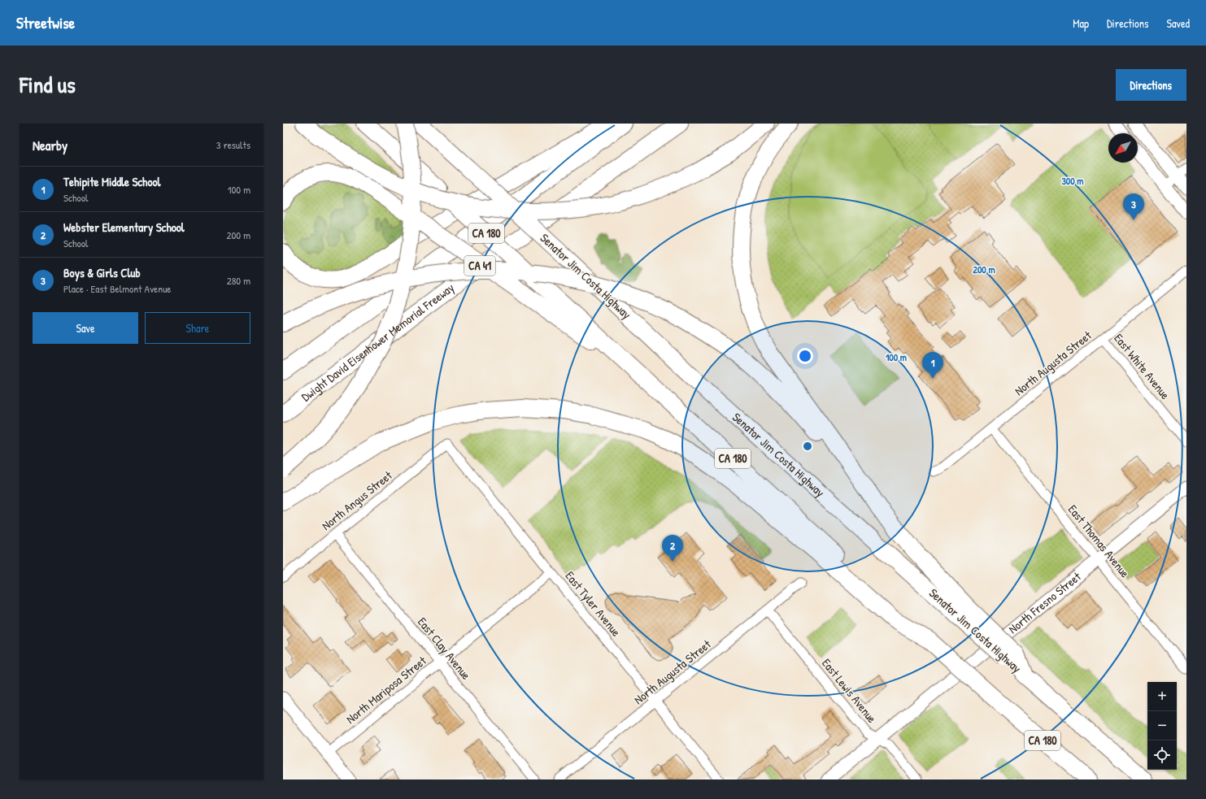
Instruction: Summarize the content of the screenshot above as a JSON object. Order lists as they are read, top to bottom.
{
  "streets": {
    "highway": [
      "CA 180",
      "CA 41",
      "Senator Jim Costa Highway",
      "Dwight David Eisenhower Memorial Freeway"
    ],
    "main road": ["North Fresno Street"],
    "street": [
      "North Augusta Street",
      "East White Avenue",
      "North Angus Street",
      "East Thomas Avenue",
      "East Tyler Avenue",
      "East Clay Avenue",
      "North Mariposa Street",
      "East Lewis Avenue"
    ]
  },
  "crossings": [
    ["North Augusta Street", "East White Avenue"],
    ["North Augusta Street", "East Thomas Avenue"],
    ["North Augusta Street", "East Tyler Avenue"],
    ["North Augusta Street", "East Lewis Avenue"],
    ["North Angus Street", "East Tyler Avenue"],
    ["North Angus Street", "East Clay Avenue"],
    ["East Thomas Avenue", "North Fresno Street"],
    ["North Fresno Street", "East Lewis Avenue"],
    ["East Tyler Avenue", "North Mariposa Street"],
    ["East Clay Avenue", "North Mariposa Street"]
  ],
  "north": "bottom left",
  "page": {
    "header": "Streetwise",
    "nav": ["Map", "Directions", "Saved"],
    "title": "Find us",
    "buttons": [
      "Directions",
      ["Save", "Share"]
    ],
    "heading": ["Nearby", "3 results"],
    "list": [
      {
        "mark": "1",
        "name": "Tehipite Middle School",
        "note": "School",
        "value": "100 m"
      },
      {
        "mark": "2",
        "name": "Webster Elementary School",
        "note": "School",
        "value": "200 m"
      },
      {
        "mark": "3",
        "name": "Boys & Girls Club",
        "note": "Place · East Belmont Avenue",
        "value": "280 m"
      }
    ],
    "pins": ["3", "1", "2"],
    "map_buttons": ["+", "−"]
  },
  "rings": ["300 m", "200 m", "100 m"]
}
